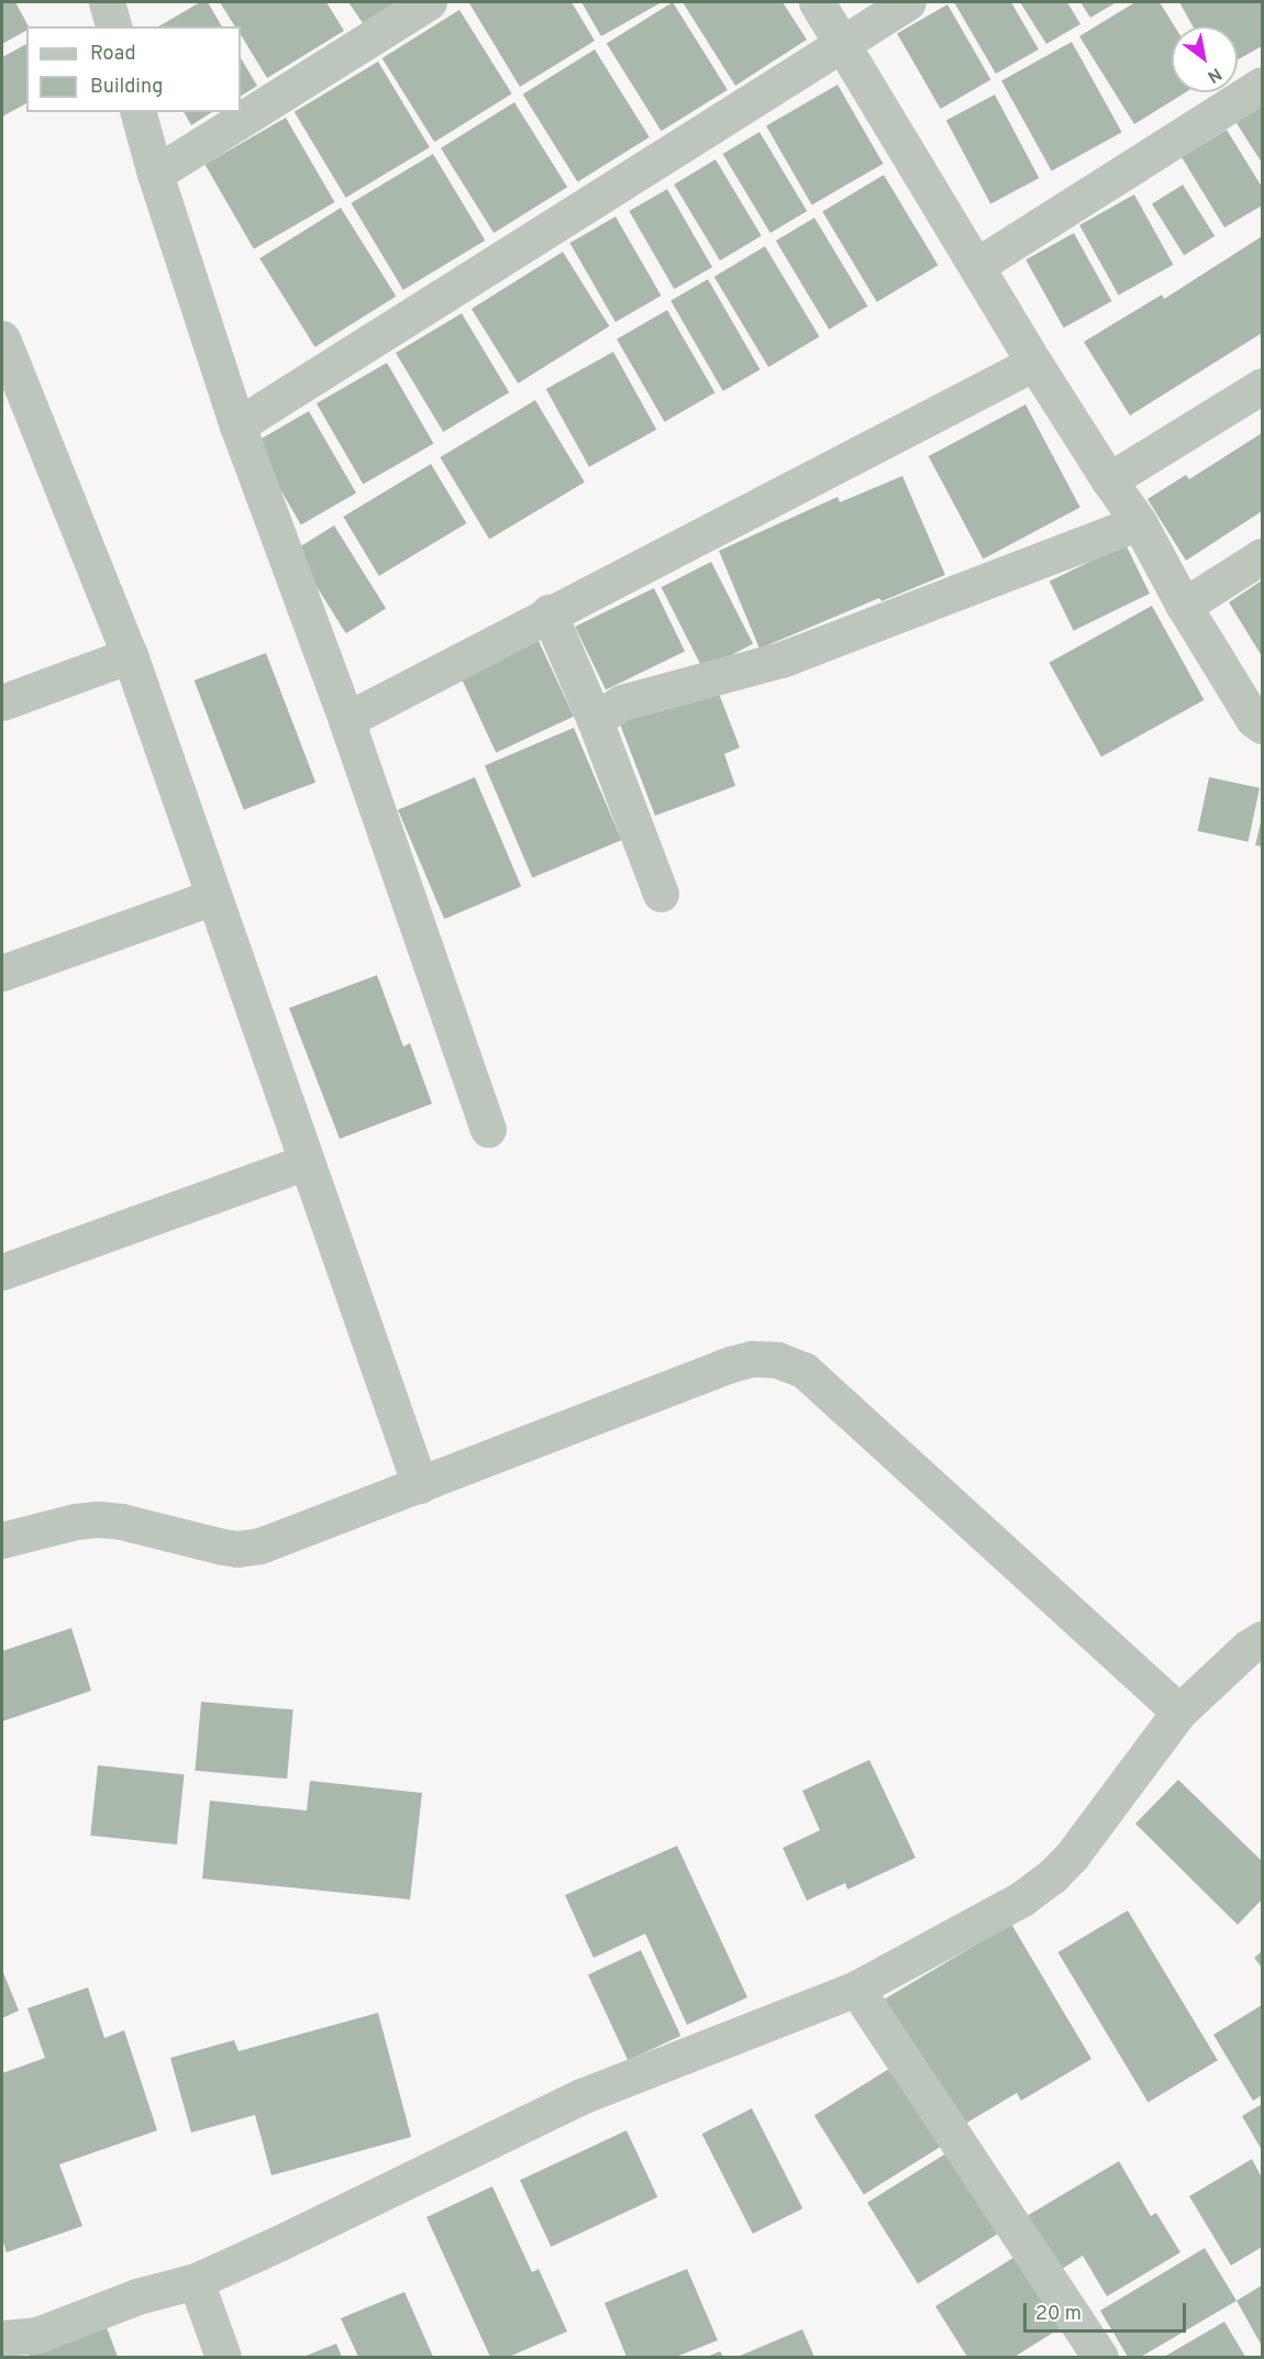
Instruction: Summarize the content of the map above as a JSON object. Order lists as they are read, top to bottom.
{
  "legend": ["Road", "Building"],
  "scale_bar": "20 m",
  "north": "bottom right"
}
